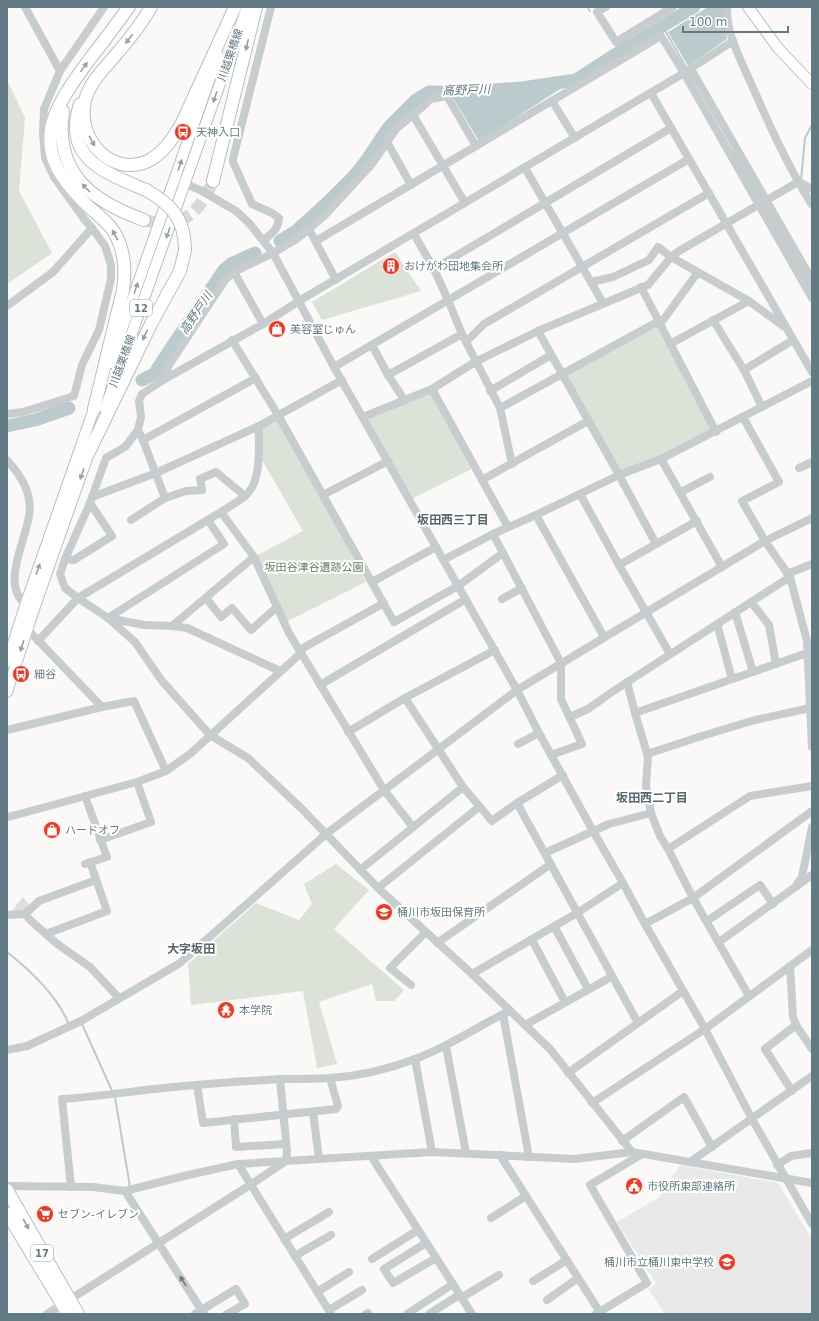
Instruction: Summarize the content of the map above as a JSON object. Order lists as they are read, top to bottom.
{
  "streets": {
    "highway": ["17"],
    "main road": ["川越栗橋線", "12"]
  },
  "districts": ["坂田西三丁目", "坂田西二丁目", "大字坂田"],
  "water": ["高野戸川"],
  "parks": ["坂田谷津谷遺跡公園"],
  "places": {
    "bus stop": ["天神入口", "細谷"],
    "building": ["おけがわ団地集会所"],
    "shop": ["美容室じゅん", "ハードオフ"],
    "school or university": ["桶川市坂田保育所", "桶川市立桶川東中学校"],
    "temple": ["本学院"],
    "public building": ["市役所東部連絡所"],
    "supermarket": ["セブン-イレブン"]
  },
  "scale_bar": "100 m"
}
